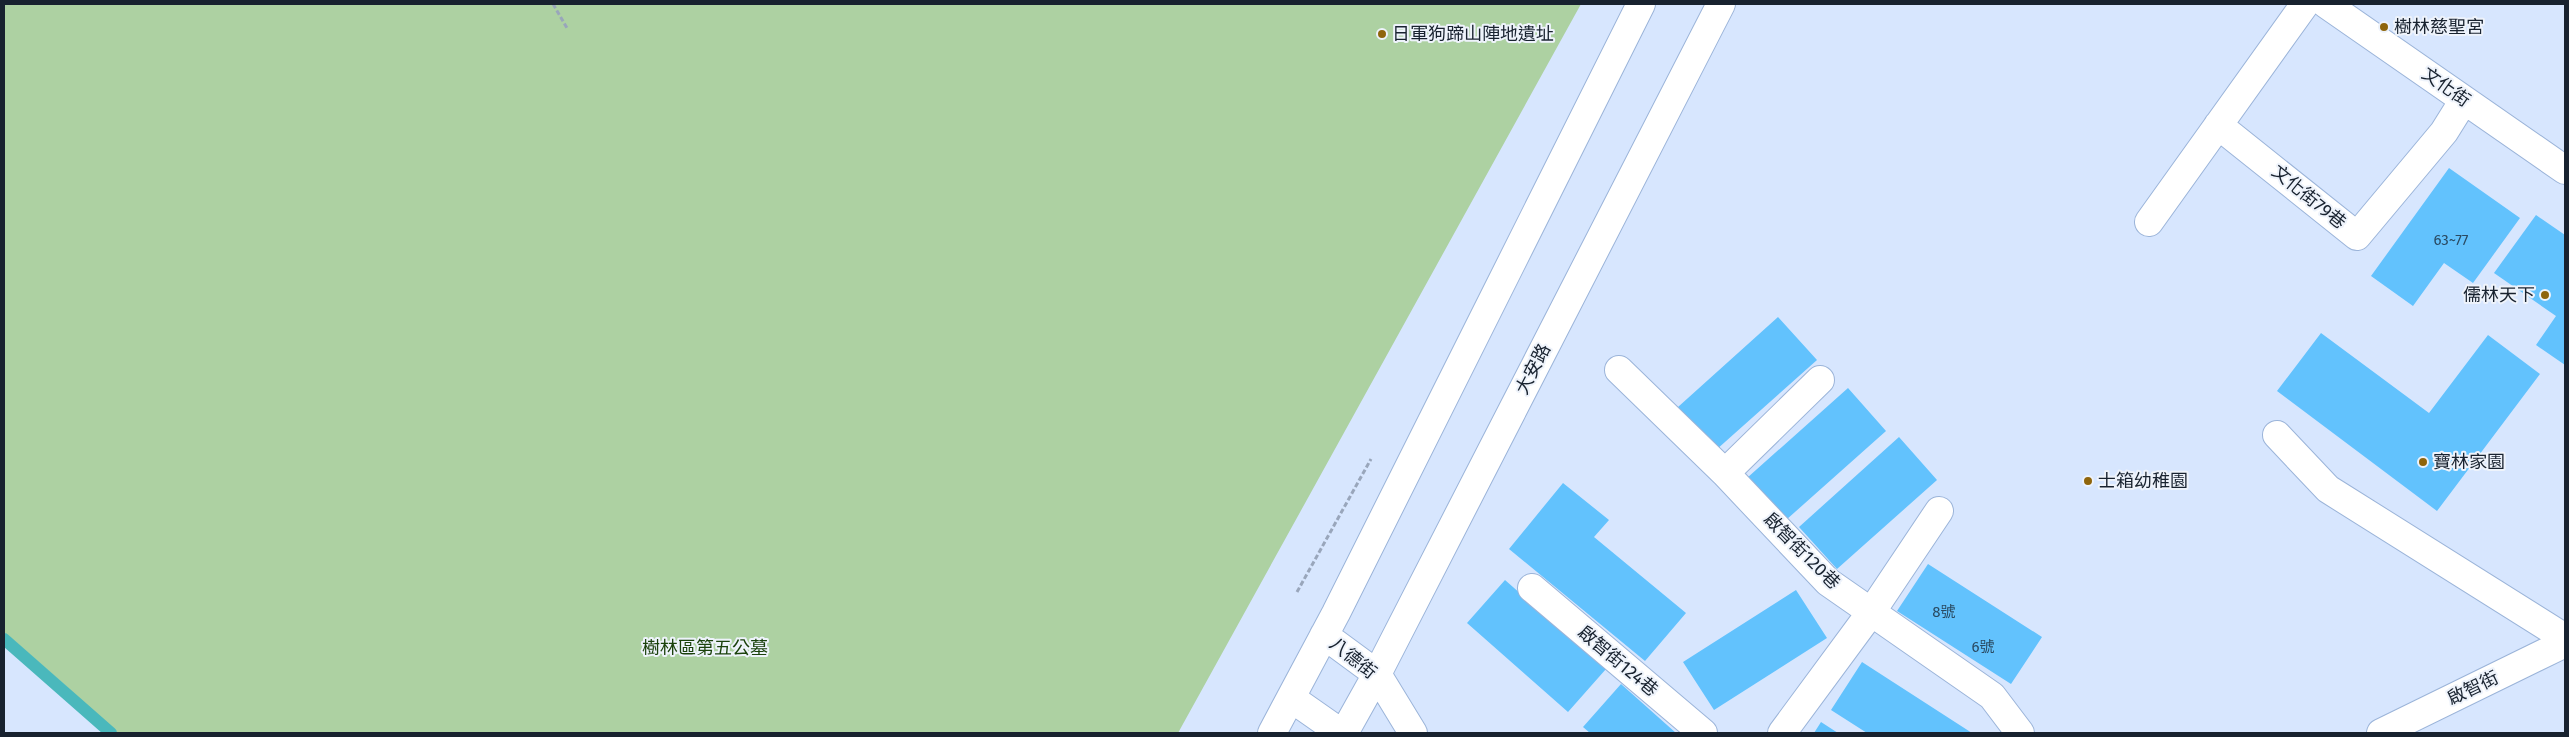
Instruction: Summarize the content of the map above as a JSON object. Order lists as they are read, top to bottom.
{
  "streets": {
    "street": [
      "文化街",
      "文化街79巷",
      "大安路",
      "啟智街120巷",
      "八德街",
      "啟智街124巷",
      "啟智街"
    ]
  },
  "crossings": [
    ["文化街", "文化街79巷"],
    ["大安路", "八德街"]
  ],
  "parks": ["樹林區第五公墓"],
  "places": [
    "樹林慈聖宮",
    "日軍狗蹄山陣地遺址",
    "儒林天下",
    "寶林家園",
    "士箱幼稚園"
  ],
  "house_numbers": ["63~77", "8號", "6號"]
}
